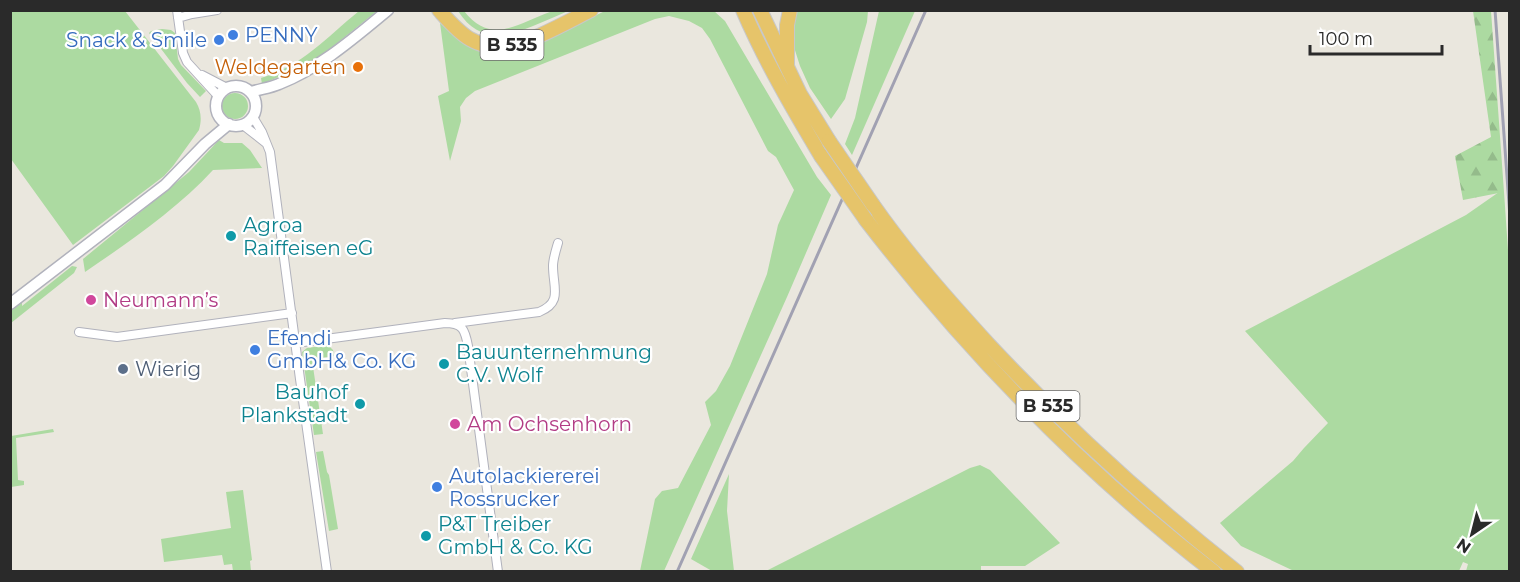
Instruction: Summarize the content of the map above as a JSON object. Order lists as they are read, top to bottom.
{
  "streets": {
    "highway": ["B 535"]
  },
  "places": [
    "PENNY",
    "Snack & Smile",
    "Weldegarten",
    "Agroa Raiffeisen eG",
    "Neumann’s",
    "Efendi GmbH& Co. KG",
    "Bauunternehmung C.V. Wolf",
    "Wierig",
    "Bauhof Plankstadt",
    "Am Ochsenhorn",
    "Autolackiererei Rossrucker",
    "P&T Treiber GmbH & Co. KG"
  ],
  "scale_bar": "100 m",
  "north": "bottom left"
}
